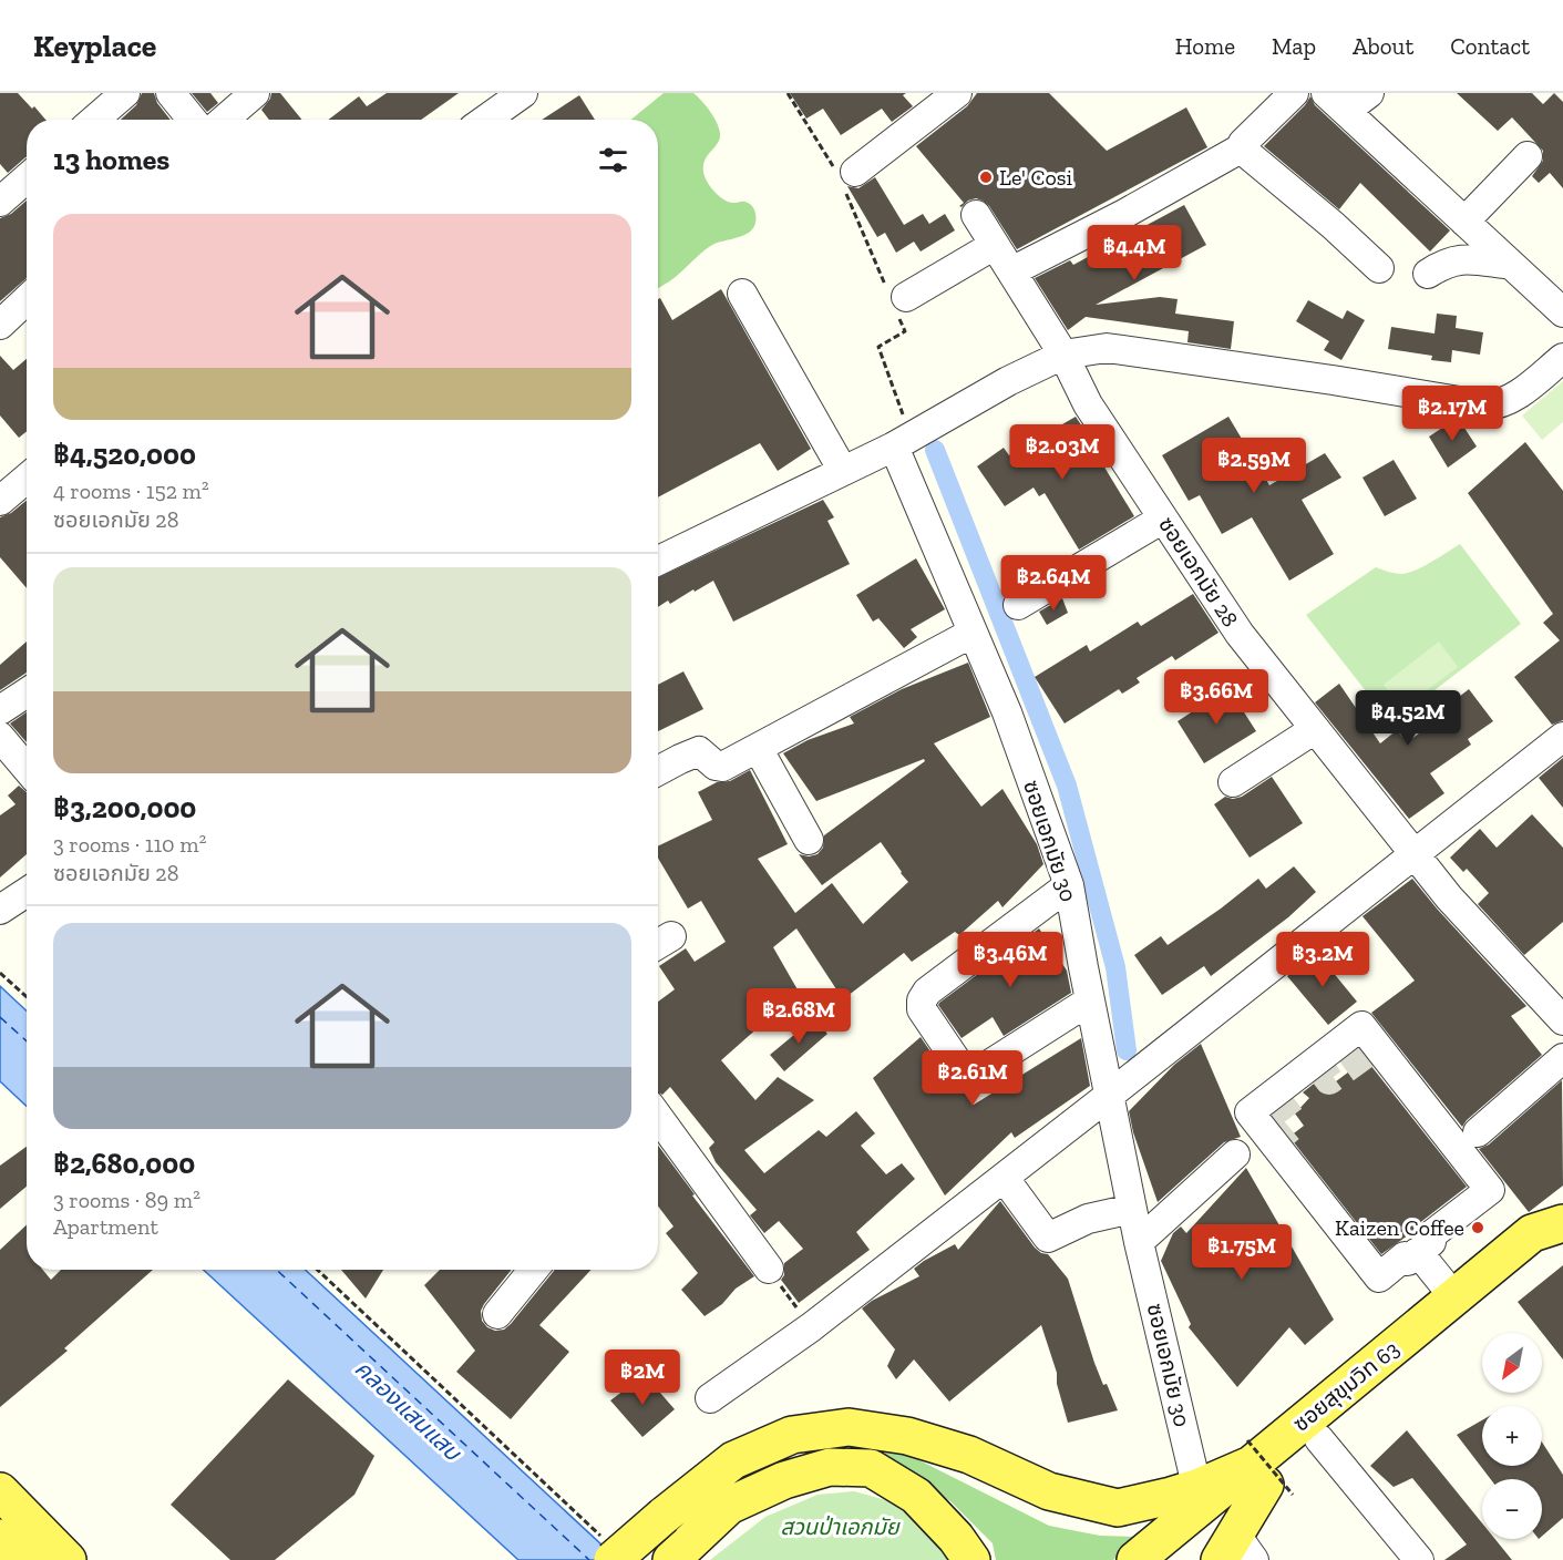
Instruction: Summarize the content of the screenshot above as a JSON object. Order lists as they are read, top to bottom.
{
  "streets": {
    "main road": ["ซอยสุขุมวิท 63"],
    "street": ["ซอยเอกมัย 28", "ซอยเอกมัย 30"]
  },
  "water": ["คลองแสนแสบ"],
  "parks": ["สวนป่าเอกมัย"],
  "places": ["Le' Cosi", "Kaizen Coffee"],
  "north": "bottom left",
  "page": {
    "header": "Keyplace",
    "nav": [
      "Home",
      "Map",
      "About",
      "Contact"
    ],
    "heading": "13 homes",
    "list": [
      {
        "name": "฿4,520,000",
        "note": "4 rooms · 152 m² · ซอยเอกมัย 28"
      },
      {
        "name": "฿3,200,000",
        "note": "3 rooms · 110 m² · ซอยเอกมัย 28"
      },
      {
        "name": "฿2,680,000",
        "note": "3 rooms · 89 m² · Apartment"
      }
    ],
    "price": [
      "฿4.4M",
      "฿2.17M",
      "฿2.03M",
      "฿2.59M",
      "฿2.64M",
      "฿3.66M",
      "฿4.52M",
      "฿3.46M",
      "฿3.2M",
      "฿2.68M",
      "฿2.61M",
      "฿1.75M",
      "฿2M"
    ],
    "map_buttons": ["+", "−"]
  }
}
